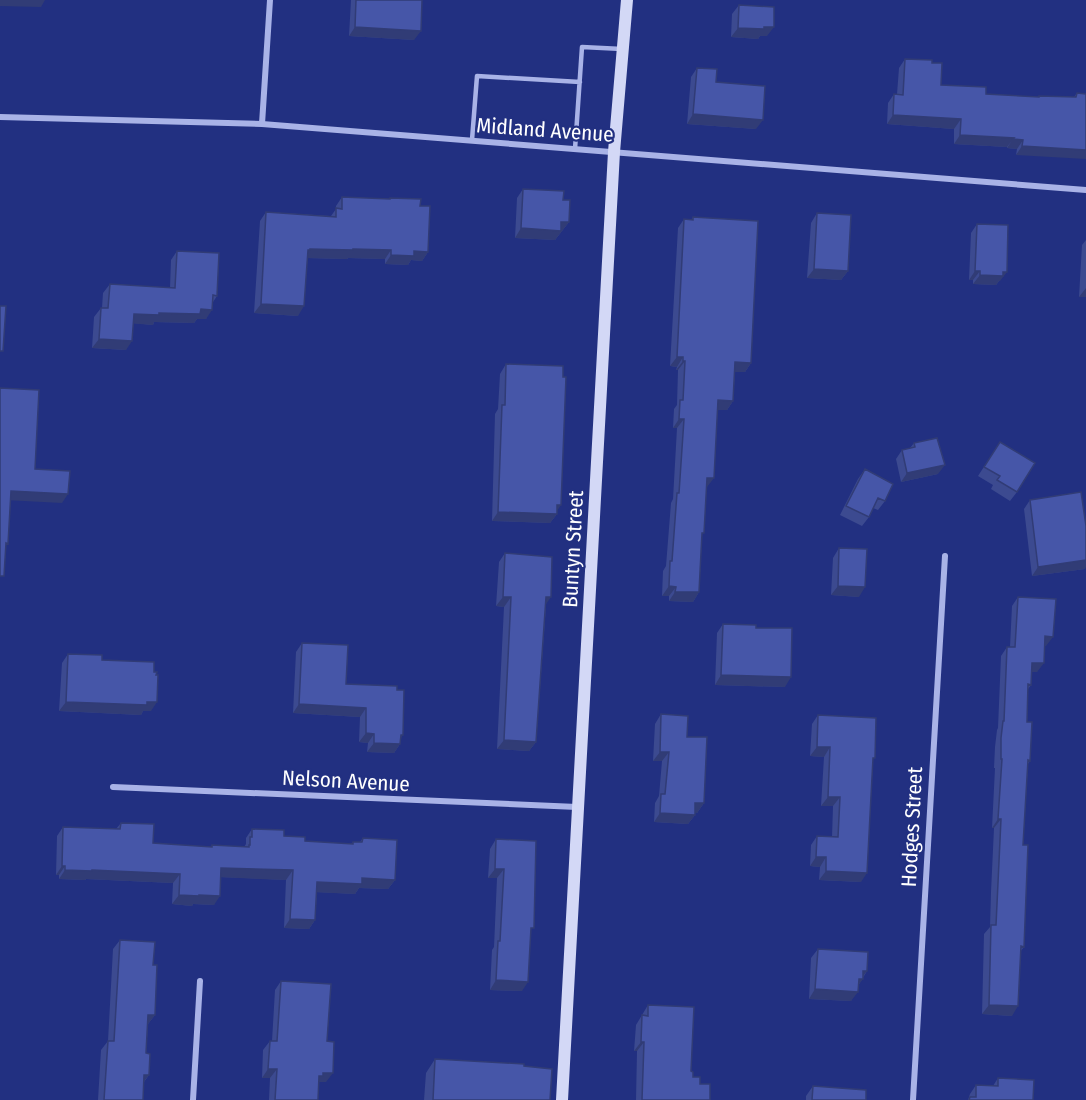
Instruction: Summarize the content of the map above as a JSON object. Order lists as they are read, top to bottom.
{
  "streets": {
    "street": [
      "Midland Avenue",
      "Buntyn Street",
      "Nelson Avenue",
      "Hodges Street"
    ]
  },
  "crossings": [
    ["Midland Avenue", "Buntyn Street"],
    ["Buntyn Street", "Nelson Avenue"]
  ]
}
